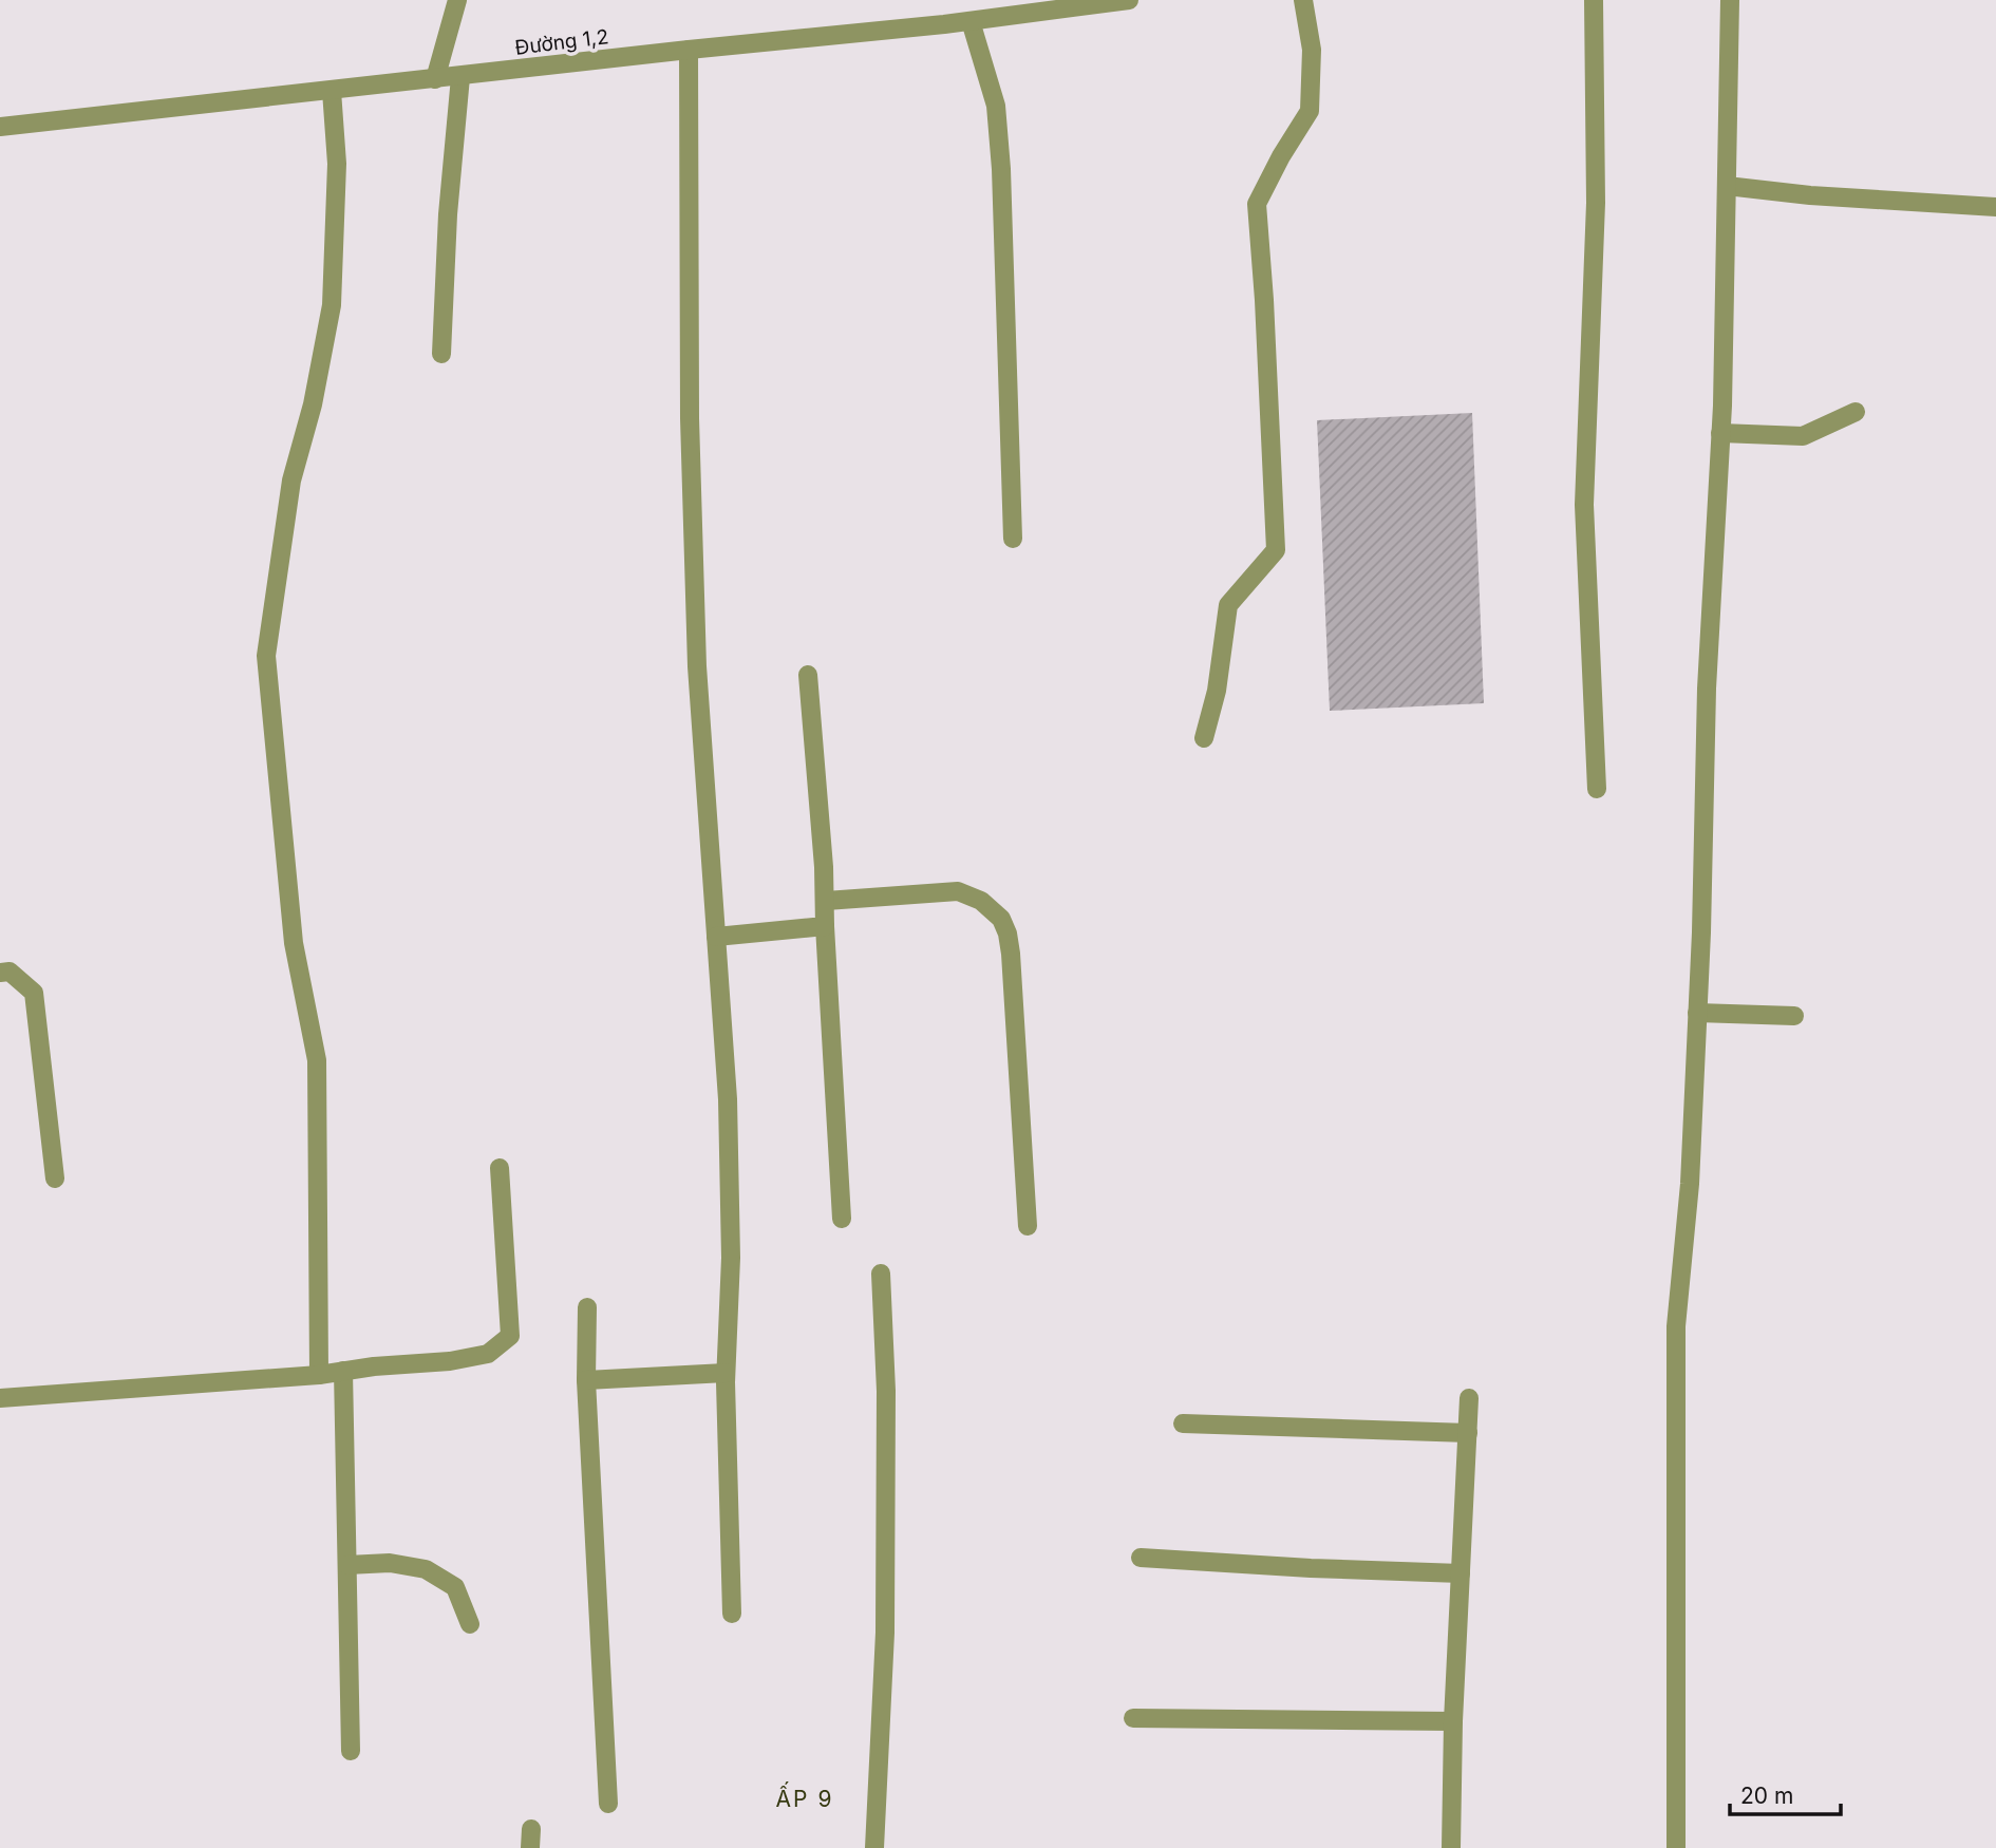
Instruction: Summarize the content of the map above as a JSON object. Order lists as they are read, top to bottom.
{
  "streets": {
    "street": ["Đường 1,2"]
  },
  "districts": ["ẤP 9"],
  "scale_bar": "20 m"
}
